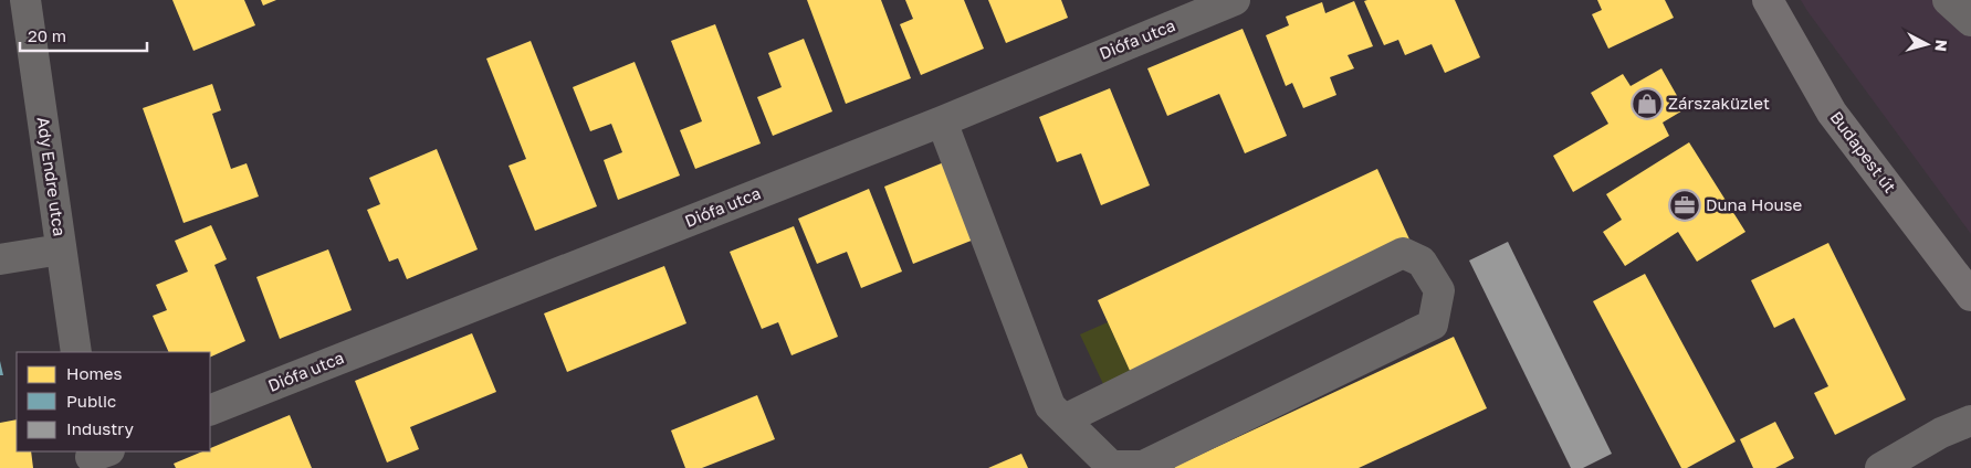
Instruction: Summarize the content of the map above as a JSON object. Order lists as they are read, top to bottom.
{
  "streets": {
    "main road": ["Budapest út"],
    "street": ["Diófa utca", "Ady Endre utca"]
  },
  "places": {
    "shop": ["Zárszaküzlet"],
    "office": ["Duna House"]
  },
  "legend": ["Homes", "Public", "Industry"],
  "scale_bar": "20 m",
  "north": "right"
}
